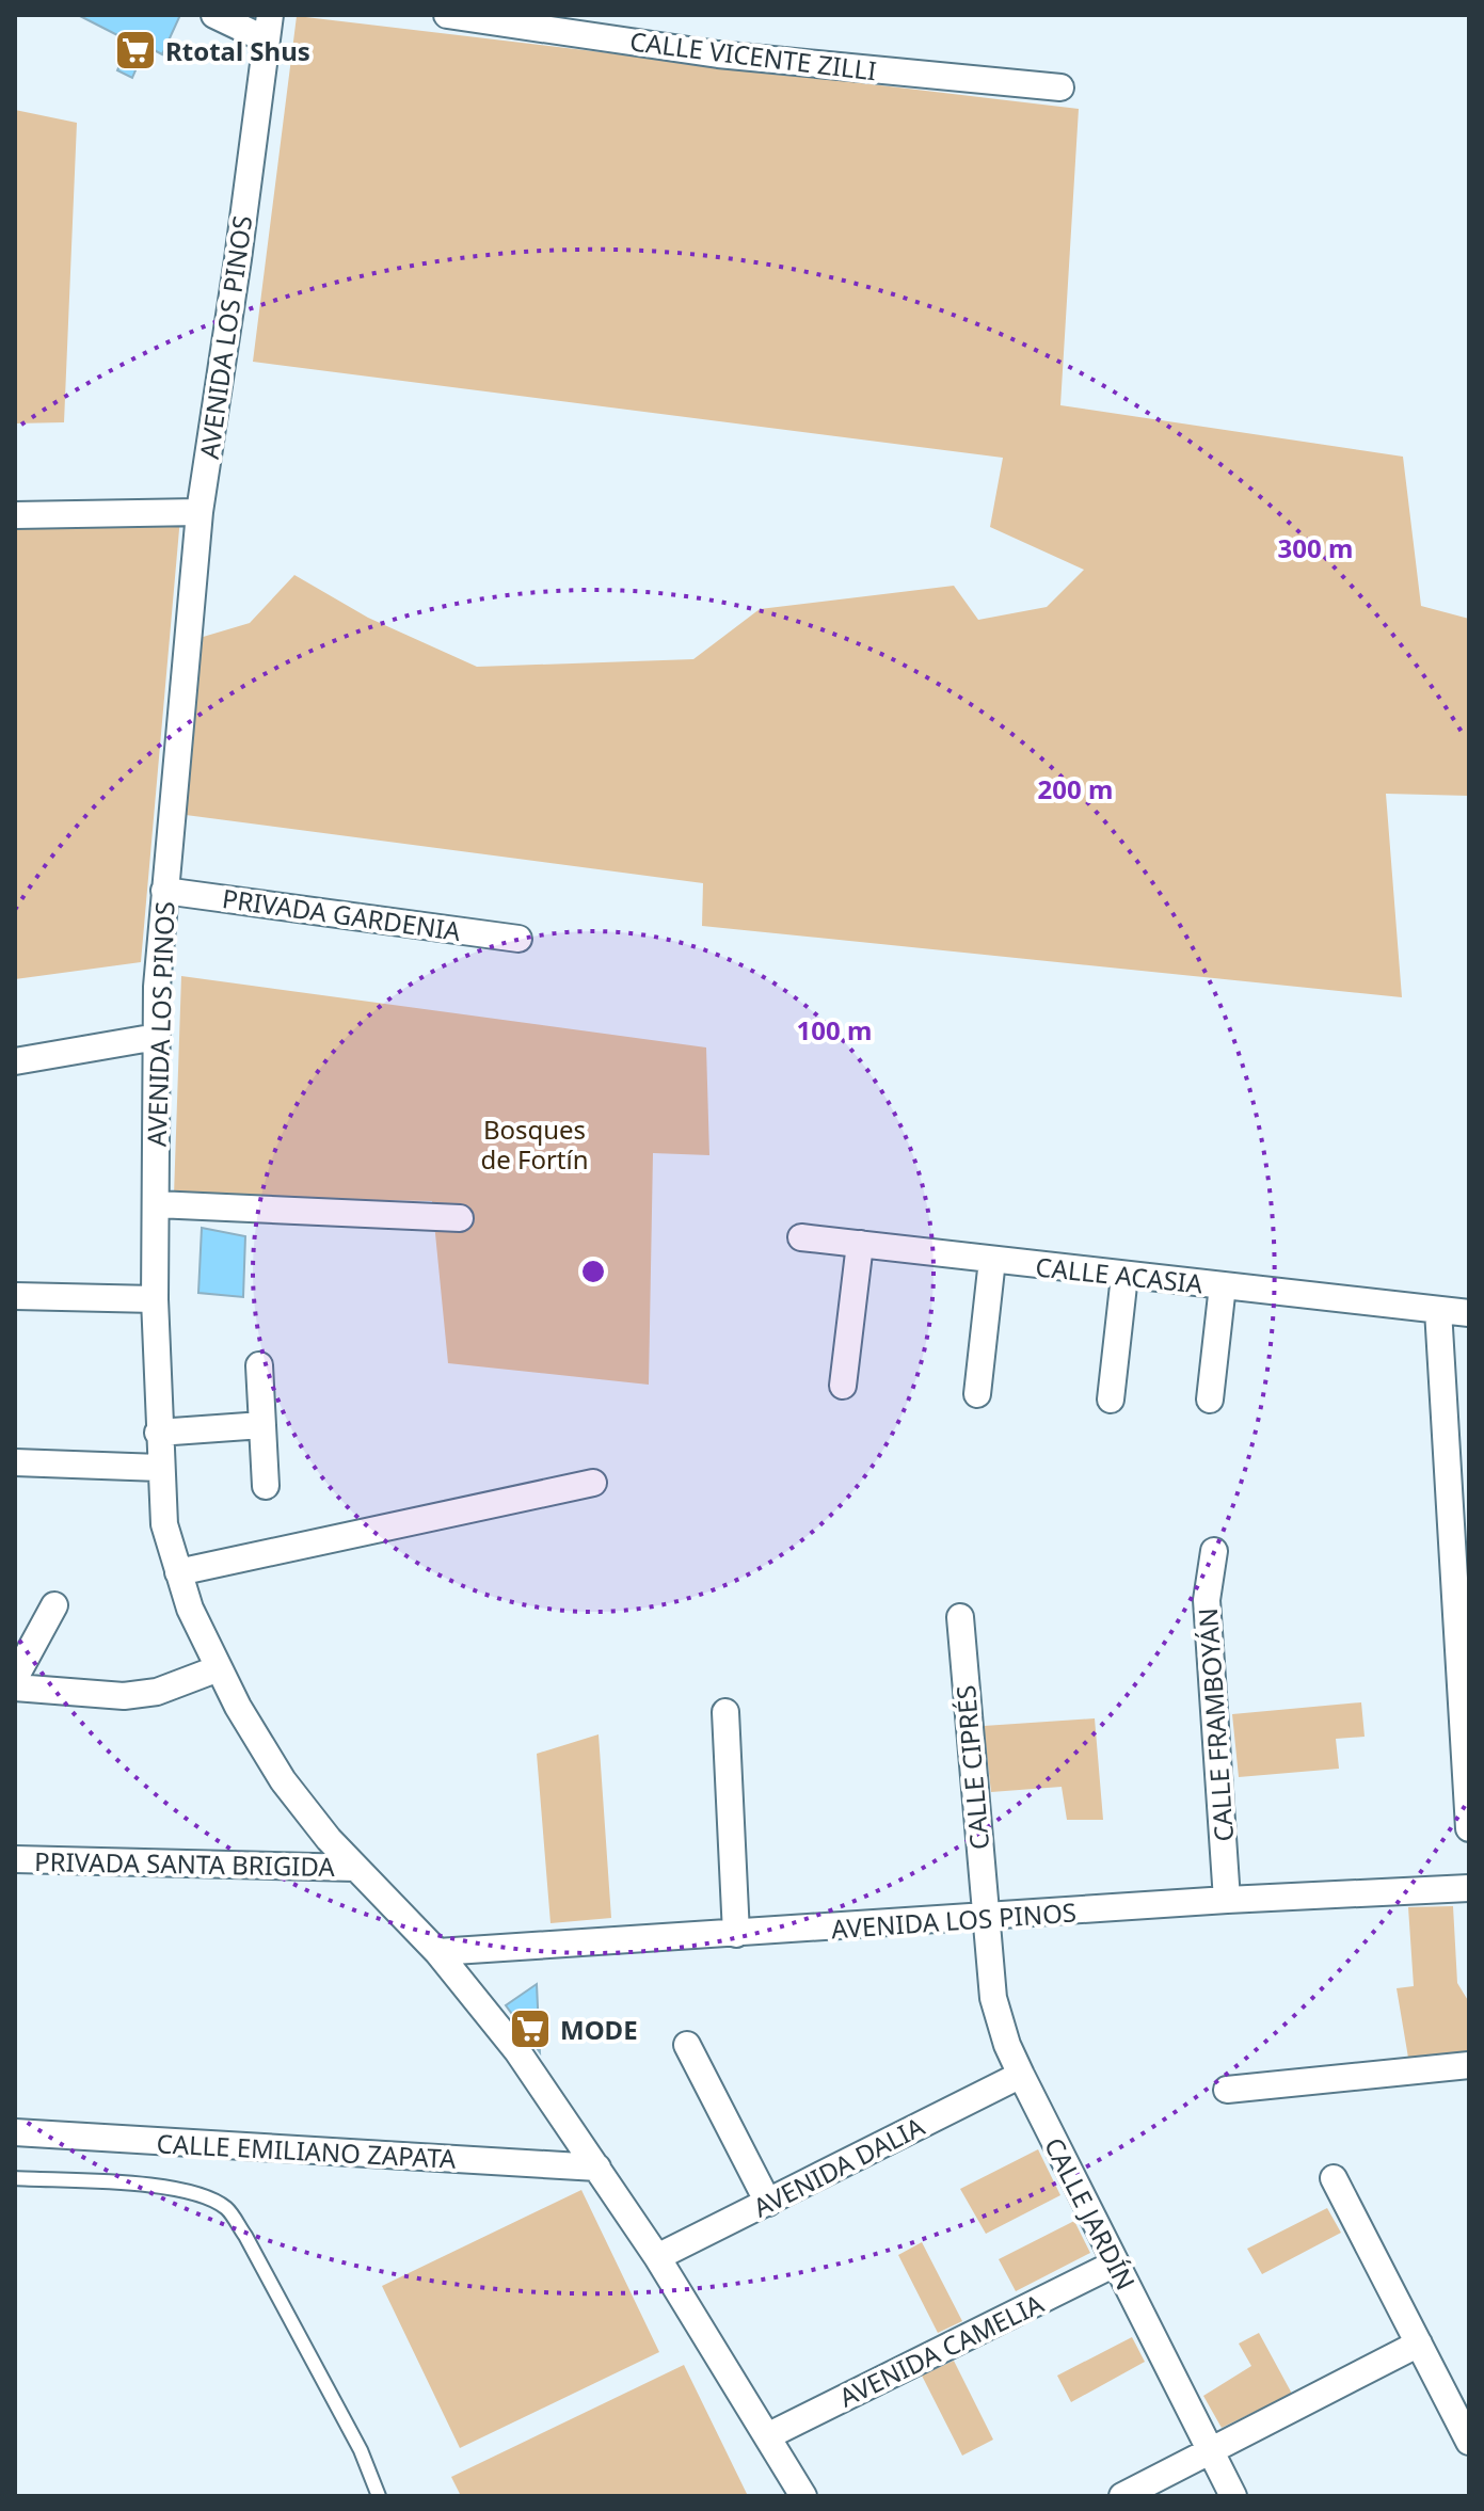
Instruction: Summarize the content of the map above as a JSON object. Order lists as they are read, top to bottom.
{
  "streets": {
    "street": [
      "CALLE VICENTE ZILLI",
      "AVENIDA LOS PINOS",
      "PRIVADA GARDENIA",
      "CALLE ACASIA",
      "CALLE FRAMBOYÁN",
      "CALLE CIPRÉS",
      "PRIVADA SANTA BRIGIDA",
      "CALLE EMILIANO ZAPATA",
      "AVENIDA DALIA",
      "CALLE JARDÍN",
      "AVENIDA CAMELIA"
    ]
  },
  "crossings": [
    ["AVENIDA LOS PINOS", "PRIVADA GARDENIA"],
    ["AVENIDA LOS PINOS", "CALLE FRAMBOYÁN"],
    ["AVENIDA LOS PINOS", "CALLE CIPRÉS"],
    ["AVENIDA LOS PINOS", "PRIVADA SANTA BRIGIDA"],
    ["AVENIDA LOS PINOS", "CALLE EMILIANO ZAPATA"],
    ["AVENIDA LOS PINOS", "AVENIDA DALIA"],
    ["AVENIDA LOS PINOS", "CALLE JARDÍN"],
    ["AVENIDA LOS PINOS", "AVENIDA CAMELIA"],
    ["CALLE CIPRÉS", "CALLE JARDÍN"],
    ["AVENIDA DALIA", "CALLE JARDÍN"],
    ["CALLE JARDÍN", "AVENIDA CAMELIA"]
  ],
  "parks": ["Bosques de Fortín"],
  "places": {
    "supermarket": ["Rtotal Shus", "MODE"]
  },
  "rings": ["300 m", "200 m", "100 m"]
}
